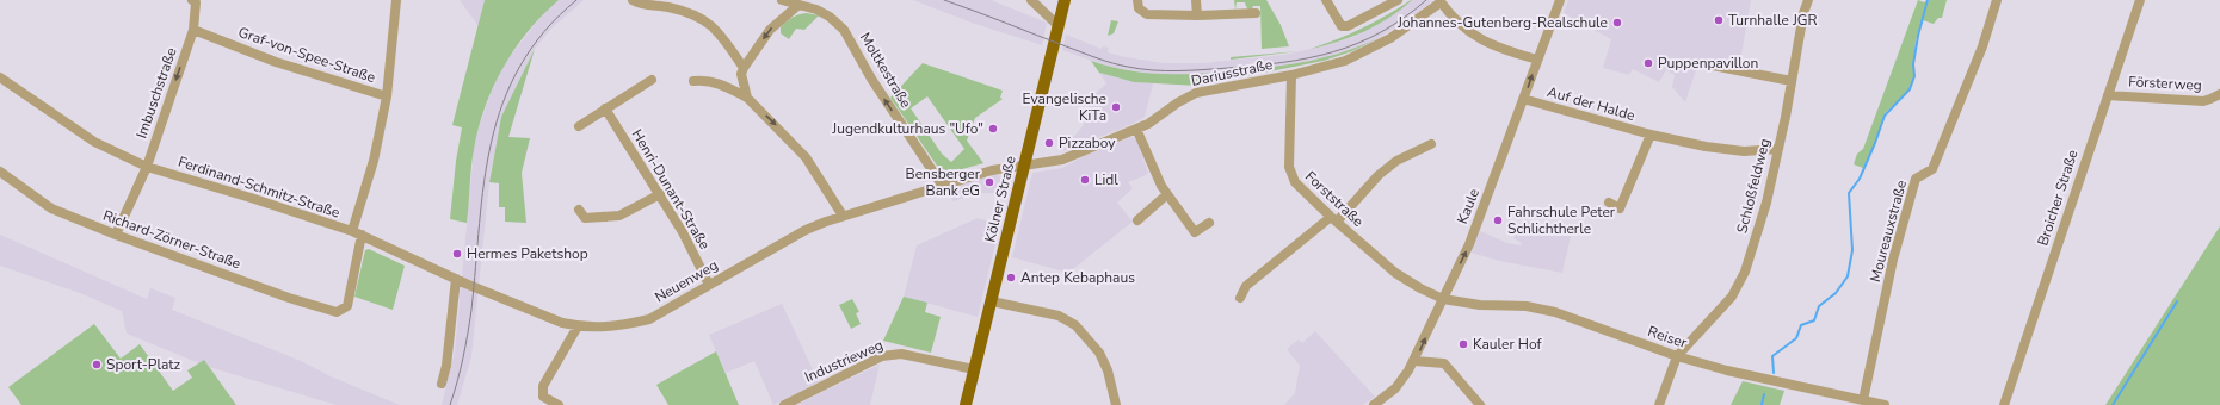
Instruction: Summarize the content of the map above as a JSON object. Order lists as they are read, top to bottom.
{
  "streets": {
    "main road": ["Kölner Straße"],
    "street": [
      "Graf-von-Spee-Straße",
      "Moltkestraße",
      "Dariusstraße",
      "Försterweg",
      "Imbuschstraße",
      "Auf der Halde",
      "Schloßfeldweg",
      "Ferdinand-Schmitz-Straße",
      "Henri-Dunant-Straße",
      "Broicher Straße",
      "Forststraße",
      "Kaule",
      "Moureauxstraße",
      "Richard-Zörner-Straße",
      "Neuenweg",
      "Reiser",
      "Industrieweg"
    ]
  },
  "crossings": [
    ["Graf-von-Spee-Straße", "Imbuschstraße"],
    ["Moltkestraße", "Neuenweg"],
    ["Dariusstraße", "Kölner Straße"],
    ["Dariusstraße", "Forststraße"],
    ["Dariusstraße", "Neuenweg"],
    ["Försterweg", "Broicher Straße"],
    ["Imbuschstraße", "Ferdinand-Schmitz-Straße"],
    ["Auf der Halde", "Schloßfeldweg"],
    ["Auf der Halde", "Kaule"],
    ["Schloßfeldweg", "Reiser"],
    ["Ferdinand-Schmitz-Straße", "Richard-Zörner-Straße"],
    ["Ferdinand-Schmitz-Straße", "Neuenweg"],
    ["Henri-Dunant-Straße", "Neuenweg"],
    ["Kölner Straße", "Neuenweg"],
    ["Kölner Straße", "Industrieweg"],
    ["Forststraße", "Kaule"],
    ["Forststraße", "Reiser"],
    ["Kaule", "Reiser"],
    ["Moureauxstraße", "Reiser"],
    ["Richard-Zörner-Straße", "Neuenweg"]
  ],
  "one_way": ["Moltkestraße", "Imbuschstraße", "Kaule"],
  "places": [
    "Turnhalle JGR",
    "Johannes-Gutenberg-Realschule",
    "Puppenpavillon",
    "Evangelische KiTa",
    "Jugendkulturhaus \"Ufo\"",
    "Pizzaboy",
    "Lidl",
    "Bensberger Bank eG",
    "Fahrschule Peter Schlichtherle",
    "Hermes Paketshop",
    "Antep Kebaphaus",
    "Kauler Hof",
    "Sport-Platz"
  ]
}
